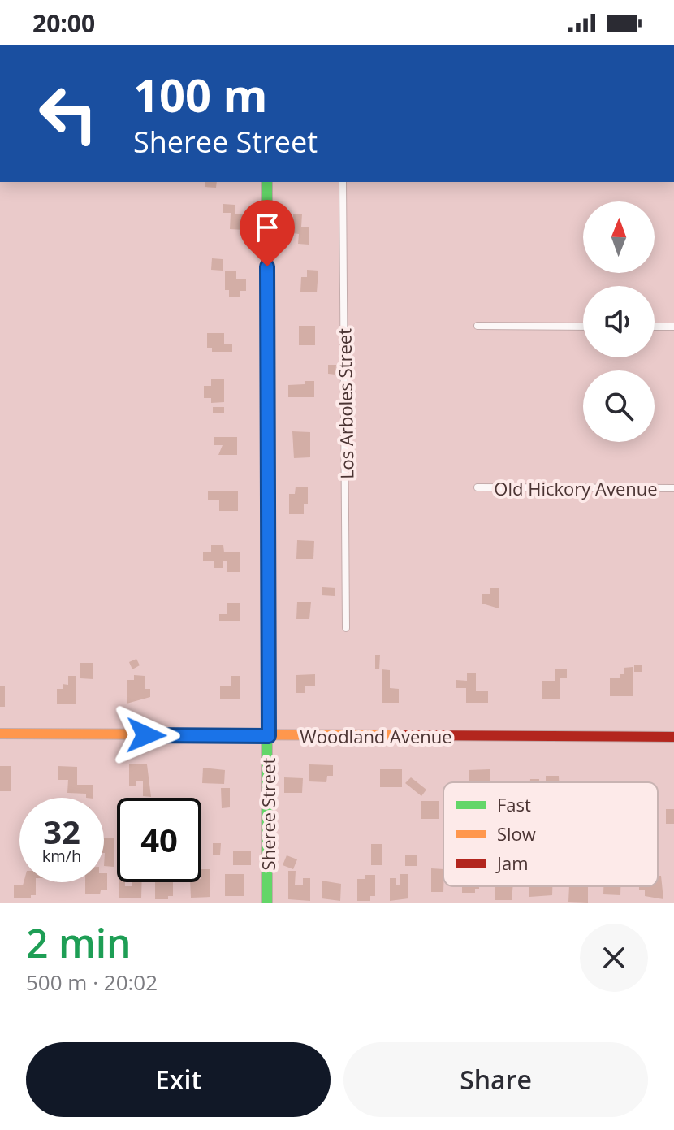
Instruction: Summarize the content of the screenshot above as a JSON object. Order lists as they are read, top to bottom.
{
  "streets": {
    "street": [
      "Los Arboles Street",
      "Old Hickory Avenue",
      "Woodland Avenue",
      "Sheree Street"
    ]
  },
  "crossings": [
    ["Woodland Avenue", "Sheree Street"]
  ],
  "legend": ["Fast", "Slow", "Jam"],
  "north": "top",
  "page": {
    "status": "20:00",
    "turn": ["100 m", "Sheree Street"],
    "speed": "32 km/h",
    "limit": "40",
    "heading": ["2 min", "500 m · 20:02"],
    "buttons": ["Exit", "Share"]
  }
}
